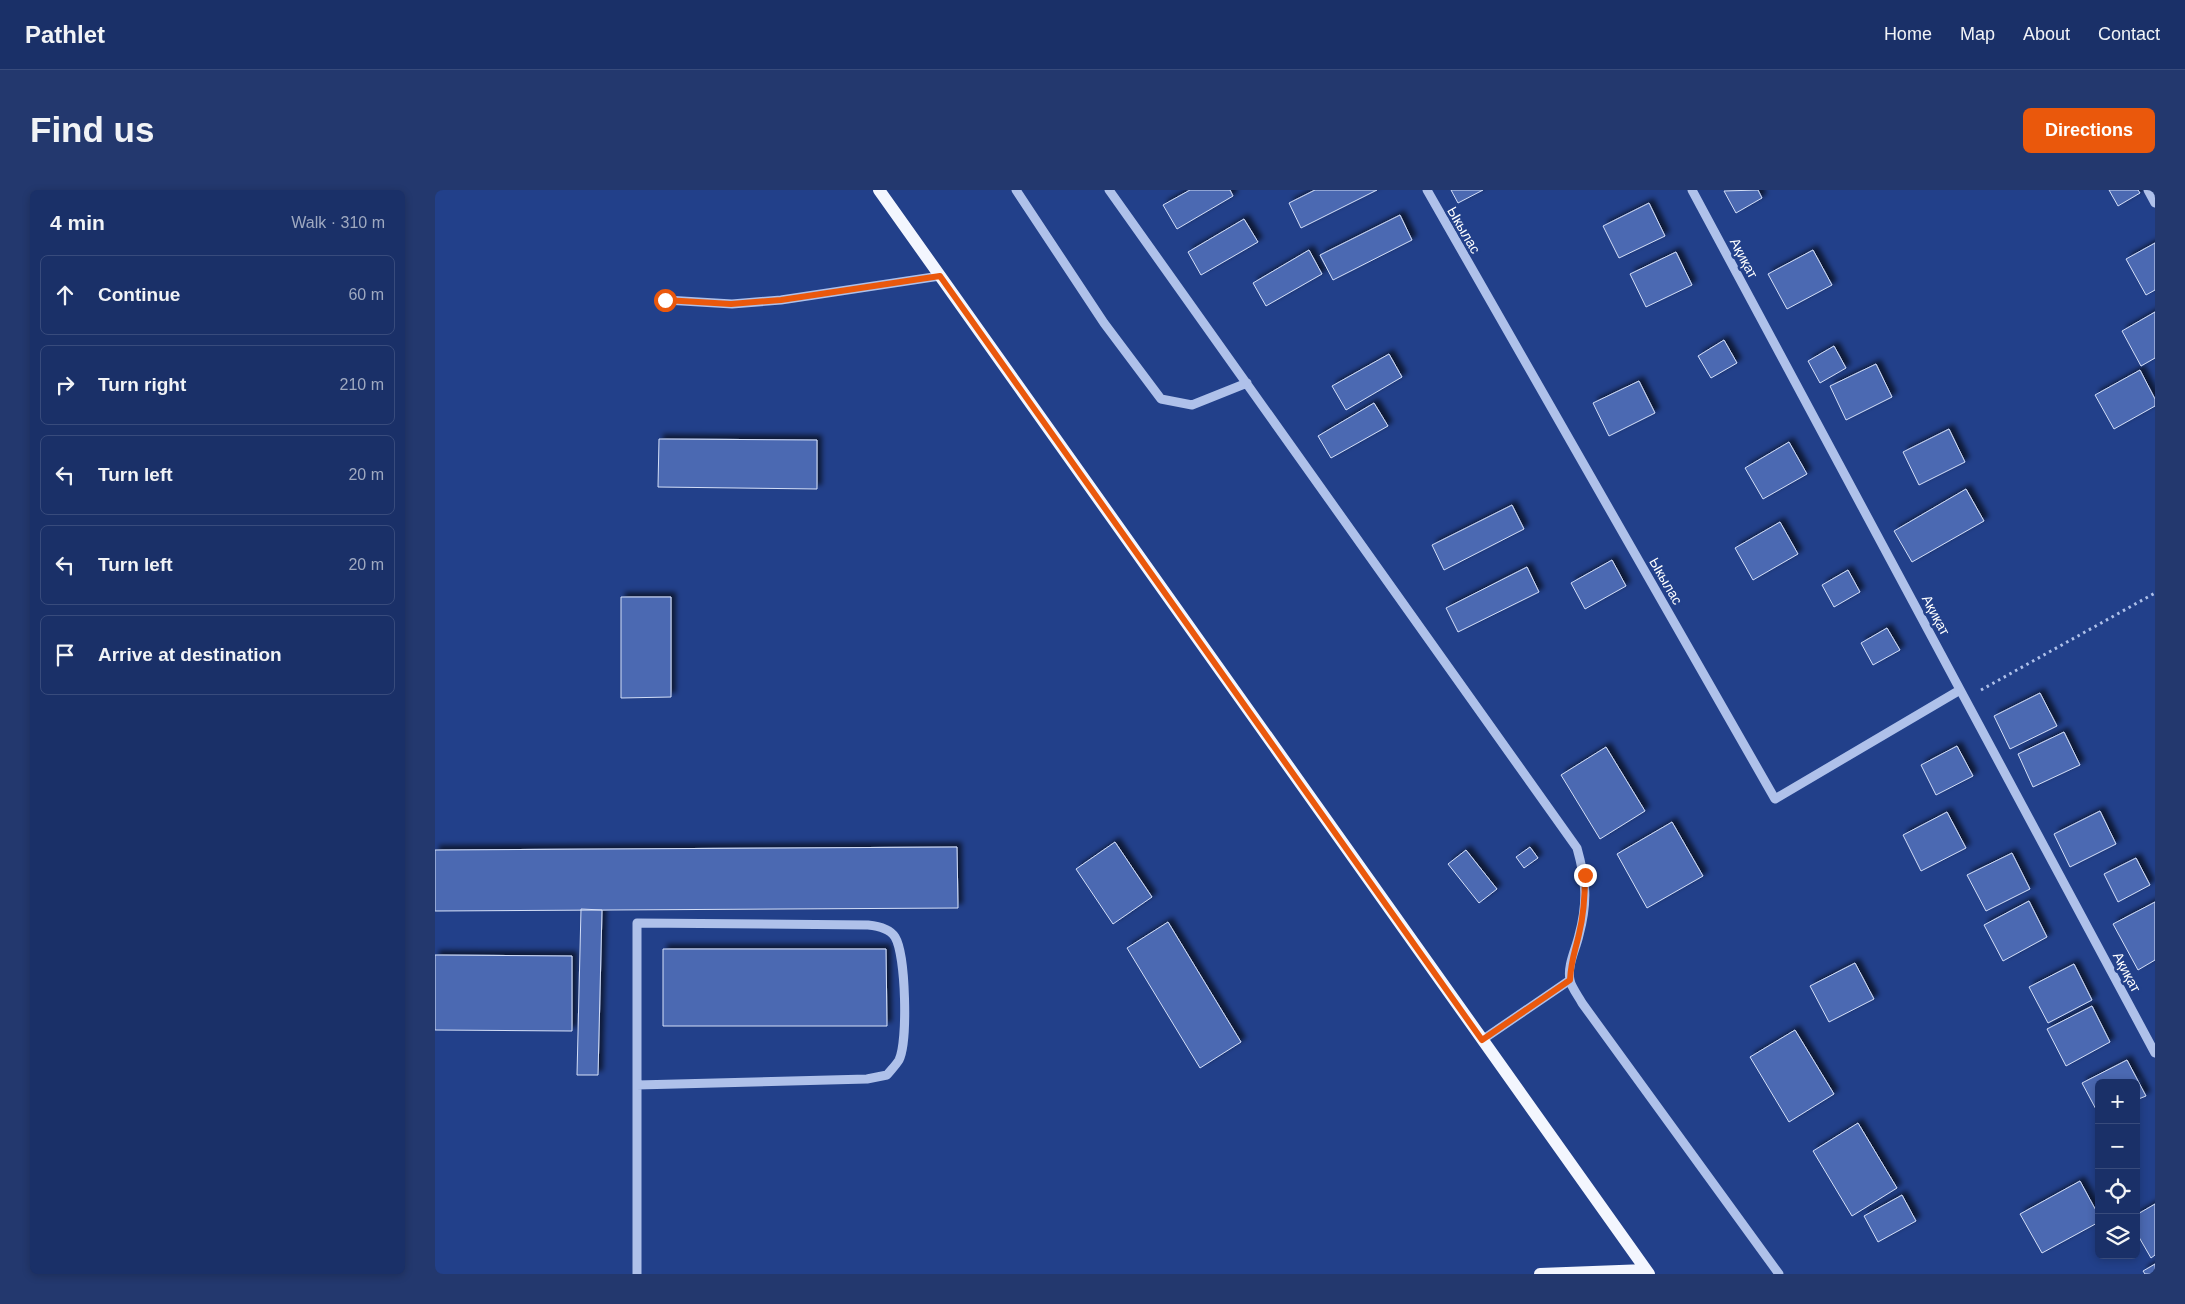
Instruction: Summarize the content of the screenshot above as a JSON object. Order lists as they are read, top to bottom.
{
  "streets": {
    "street": ["Ыкылас", "Ақиқат"]
  },
  "crossings": [
    ["Ыкылас", "Ақиқат"]
  ],
  "page": {
    "header": "Pathlet",
    "nav": [
      "Home",
      "Map",
      "About",
      "Contact"
    ],
    "buttons": "Directions",
    "title": "Find us",
    "heading": ["4 min", "Walk · 310 m"],
    "list": [
      ["Continue", "60 m"],
      ["Turn right", "210 m"],
      ["Turn left", "20 m"],
      ["Turn left", "20 m"],
      "Arrive at destination"
    ],
    "map_buttons": ["+", "−"]
  }
}
